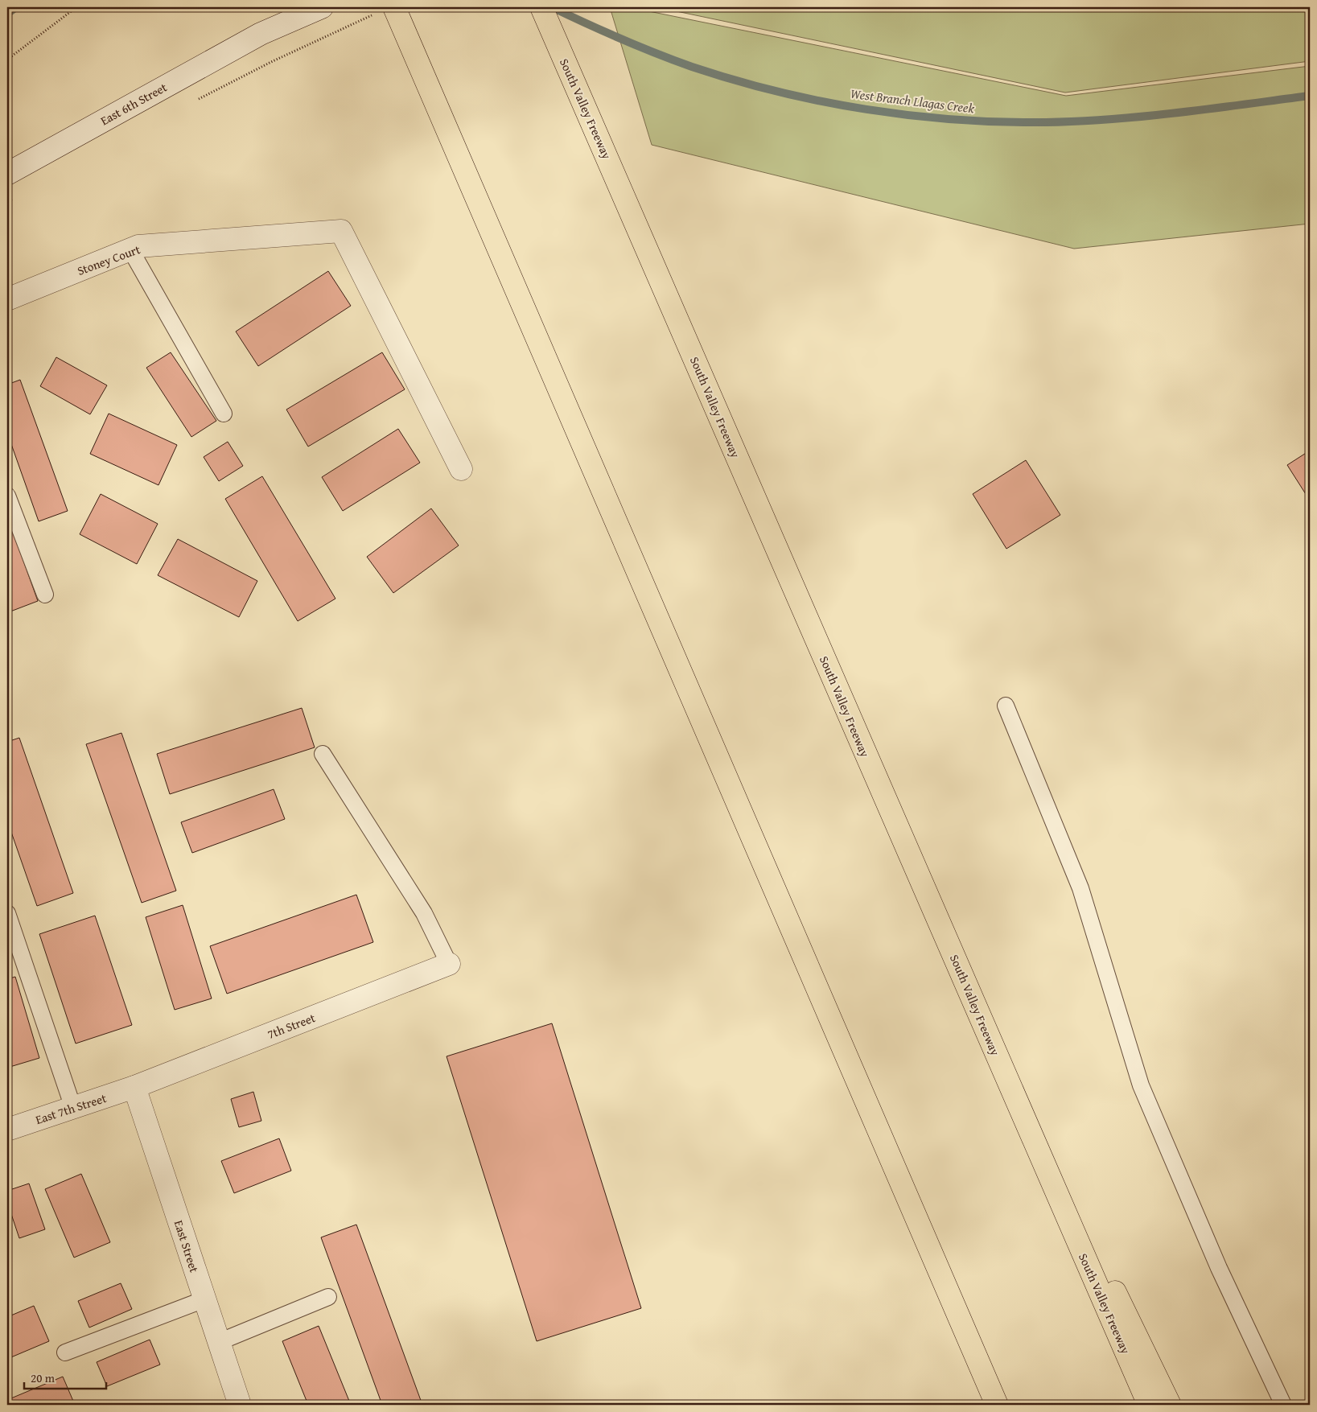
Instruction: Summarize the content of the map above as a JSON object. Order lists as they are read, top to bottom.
{
  "streets": {
    "highway": ["South Valley Freeway"],
    "street": [
      "East 6th Street",
      "Stoney Court",
      "7th Street",
      "East 7th Street",
      "East Street"
    ]
  },
  "crossings": [
    ["7th Street", "East 7th Street"],
    ["7th Street", "East Street"],
    ["East 7th Street", "East Street"]
  ],
  "water": ["West Branch Llagas Creek"],
  "scale_bar": "20 m"
}
